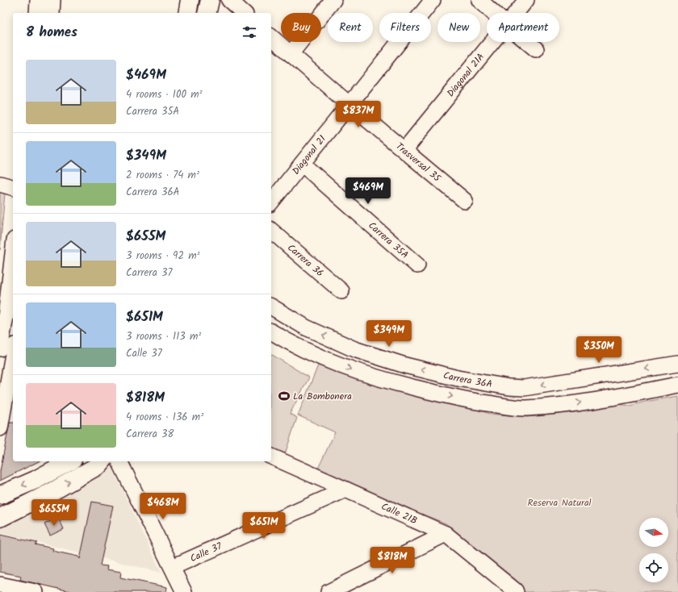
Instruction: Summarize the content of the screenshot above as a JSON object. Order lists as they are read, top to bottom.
{
  "streets": {
    "street": [
      "Diagonal 21A",
      "Diagonal 21",
      "Trasversal 35",
      "Carrera 35A",
      "Carrera 36",
      "Carrera 36A",
      "Calle 21B",
      "Calle 37"
    ]
  },
  "crossings": [
    ["Diagonal 21A", "Trasversal 35"],
    ["Diagonal 21", "Trasversal 35"],
    ["Diagonal 21", "Carrera 35A"],
    ["Calle 21B", "Calle 37"]
  ],
  "parks": ["Reserva Natural"],
  "places": {
    "sports": ["La Bombonera"]
  },
  "north": "right",
  "page": {
    "chip": [
      "Buy",
      "Rent",
      "Filters",
      "New",
      "Apartment"
    ],
    "heading": "8 homes",
    "list": [
      {
        "name": "$469M",
        "note": "4 rooms · 100 m² · Carrera 35A"
      },
      {
        "name": "$349M",
        "note": "2 rooms · 74 m² · Carrera 36A"
      },
      {
        "name": "$655M",
        "note": "3 rooms · 92 m² · Carrera 37"
      },
      {
        "name": "$651M",
        "note": "3 rooms · 113 m² · Calle 37"
      },
      {
        "name": "$818M",
        "note": "4 rooms · 136 m² · Carrera 38"
      }
    ],
    "price": [
      "$837M",
      "$469M",
      "$349M",
      "$350M",
      "$468M",
      "$655M",
      "$651M",
      "$818M"
    ]
  }
}
